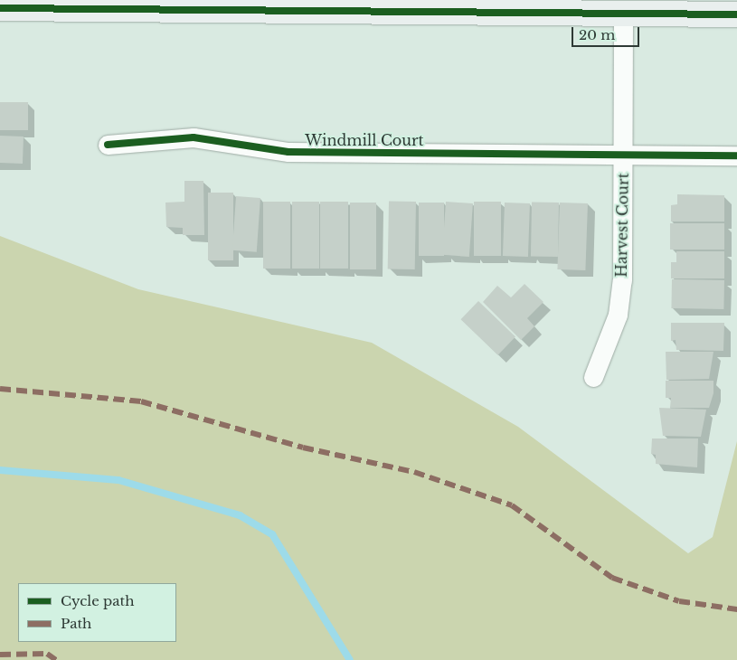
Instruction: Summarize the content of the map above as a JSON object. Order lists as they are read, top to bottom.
{
  "streets": {
    "street": ["Windmill Court", "Harvest Court"]
  },
  "crossings": [
    ["Windmill Court", "Harvest Court"]
  ],
  "legend": ["Cycle path", "Path"],
  "scale_bar": "20 m"
}
